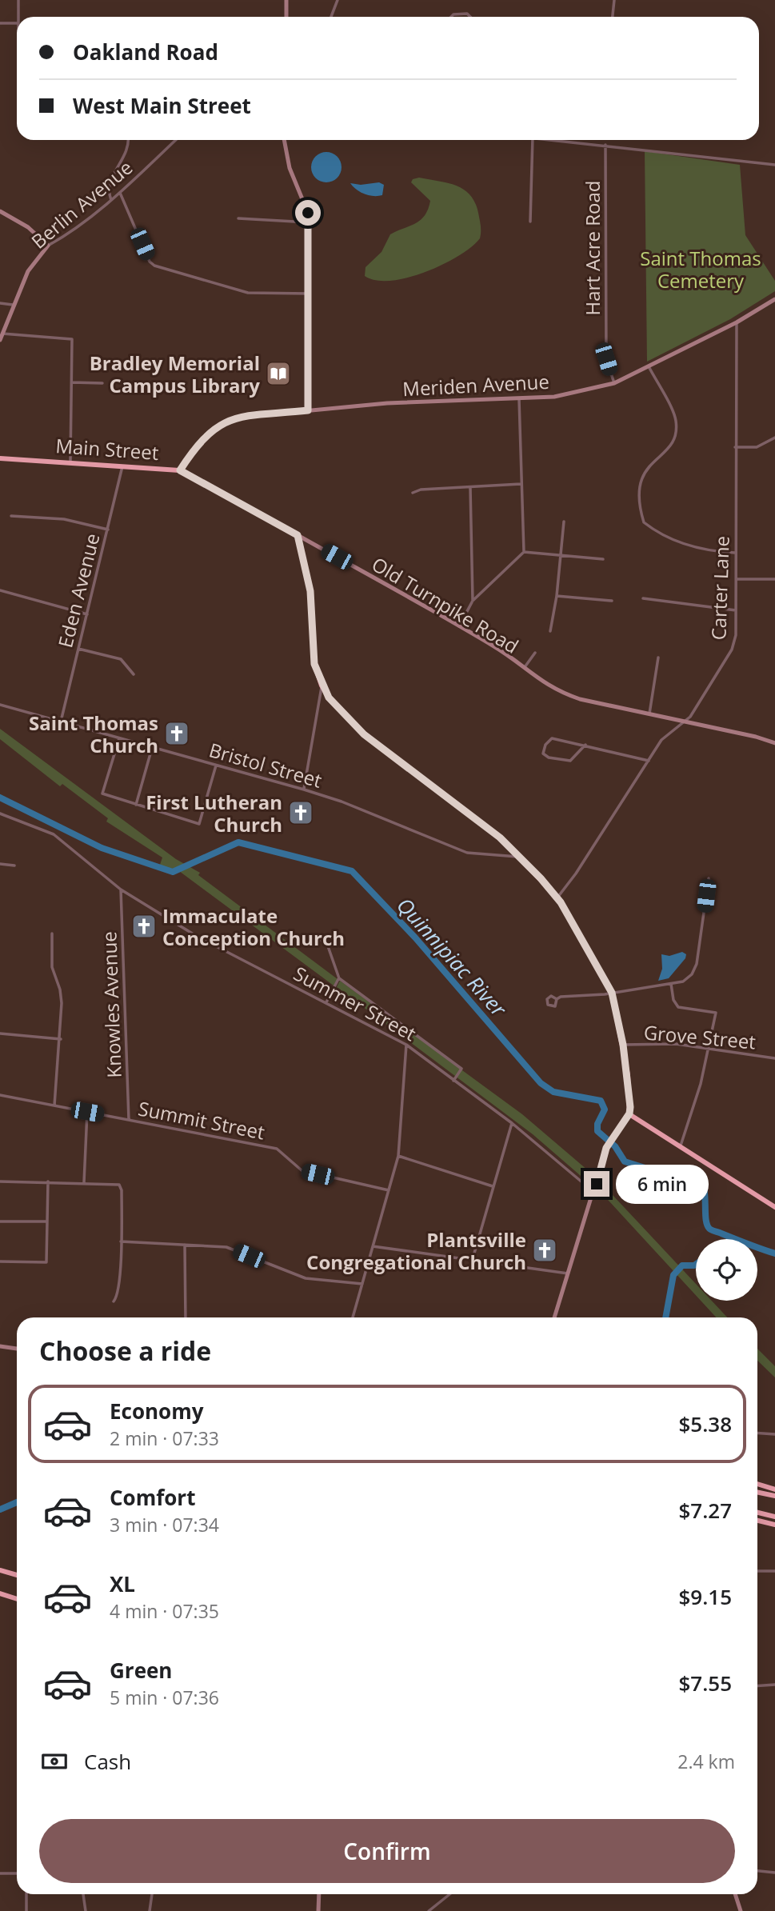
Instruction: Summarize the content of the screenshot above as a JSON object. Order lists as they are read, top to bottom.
{
  "streets": {
    "highway": ["Main Street"],
    "main road": ["Berlin Avenue", "Meriden Avenue", "Old Turnpike Road"],
    "street": [
      "Hart Acre Road",
      "Carter Lane",
      "Eden Avenue",
      "Bristol Street",
      "Summer Street",
      "Knowles Avenue",
      "Grove Street",
      "Summit Street"
    ]
  },
  "crossings": [
    ["Hart Acre Road", "Meriden Avenue"],
    ["Meriden Avenue", "Main Street"],
    ["Meriden Avenue", "Carter Lane"],
    ["Main Street", "Eden Avenue"],
    ["Main Street", "Old Turnpike Road"],
    ["Carter Lane", "Old Turnpike Road"],
    ["Eden Avenue", "Bristol Street"],
    ["Summer Street", "Knowles Avenue"],
    ["Knowles Avenue", "Summit Street"]
  ],
  "water": ["Quinnipiac River"],
  "parks": ["Saint Thomas Cemetery"],
  "places": {
    "library": ["Bradley Memorial Campus Library"],
    "church": [
      "Saint Thomas Church",
      "First Lutheran Church",
      "Immaculate Conception Church",
      "Plantsville Congregational Church"
    ]
  },
  "page": {
    "banner": ["Oakland Road", "West Main Street"],
    "bubble": "6 min",
    "heading": "Choose a ride",
    "list": [
      {
        "name": "Economy",
        "note": "2 min · 07:33",
        "value": "$5.38"
      },
      {
        "name": "Comfort",
        "note": "3 min · 07:34",
        "value": "$7.27"
      },
      {
        "name": "XL",
        "note": "4 min · 07:35",
        "value": "$9.15"
      },
      {
        "name": "Green",
        "note": "5 min · 07:36",
        "value": "$7.55"
      }
    ],
    "pay": ["Cash", "2.4 km"],
    "buttons": "Confirm"
  }
}
